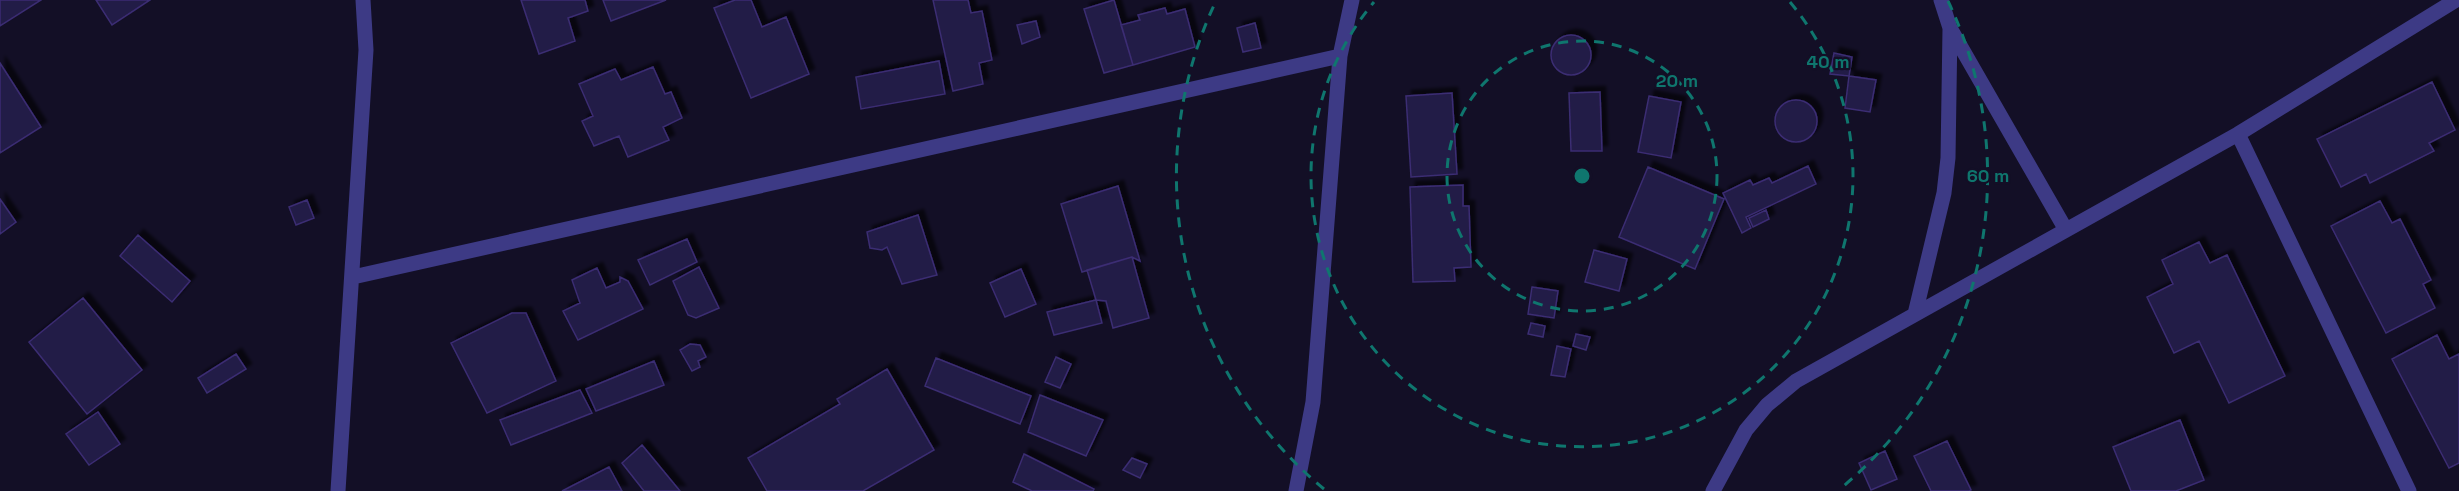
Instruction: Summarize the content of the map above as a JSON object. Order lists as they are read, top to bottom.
{
  "rings": ["40 m", "20 m", "60 m"]
}
